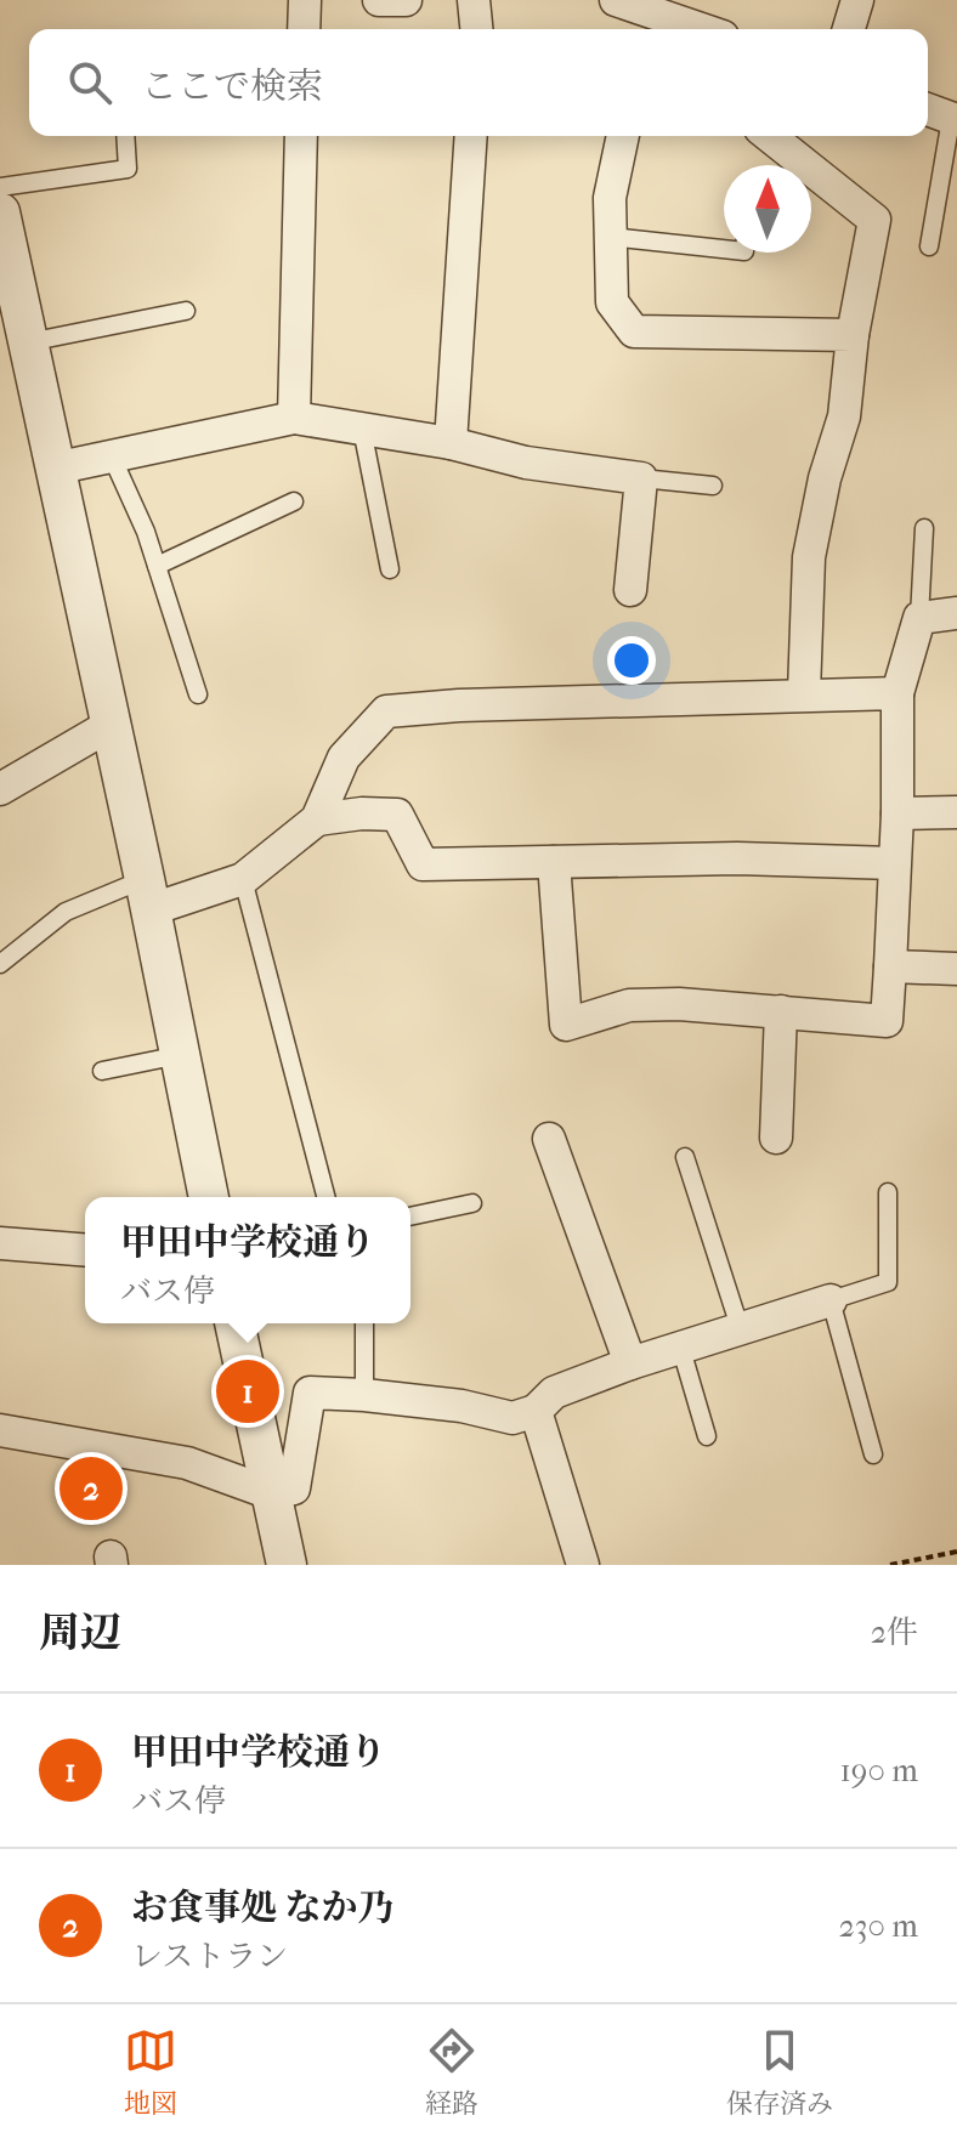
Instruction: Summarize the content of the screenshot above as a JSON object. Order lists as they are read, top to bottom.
{
  "north": "top",
  "page": {
    "search": "ここで検索",
    "popup": ["甲田中学校通り", "バス停"],
    "pins": ["1", "2"],
    "heading": ["周辺", "2件"],
    "list": [
      {
        "mark": "1",
        "name": "甲田中学校通り",
        "note": "バス停",
        "value": "190 m"
      },
      {
        "mark": "2",
        "name": "お食事処 なか乃",
        "note": "レストラン",
        "value": "230 m"
      }
    ],
    "nav": ["地図", "経路", "保存済み"]
  }
}
